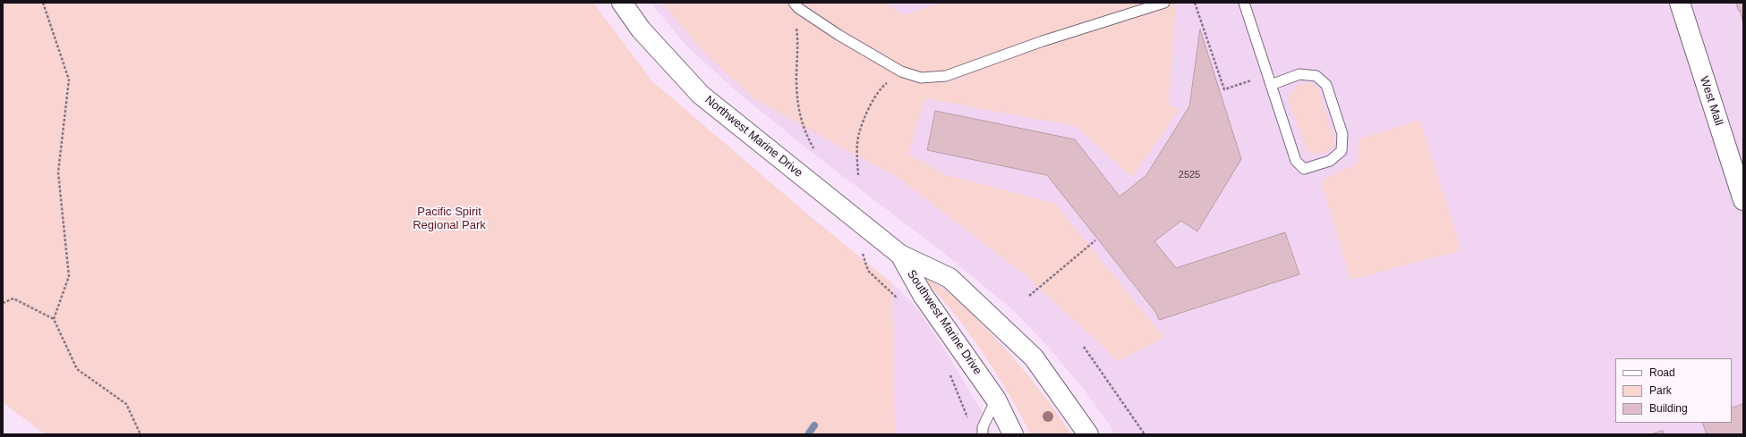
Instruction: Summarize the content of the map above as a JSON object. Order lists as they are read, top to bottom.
{
  "streets": {
    "street": ["West Mall", "Northwest Marine Drive", "Southwest Marine Drive"]
  },
  "crossings": [
    ["Northwest Marine Drive", "Southwest Marine Drive"]
  ],
  "parks": ["Pacific Spirit Regional Park"],
  "house_numbers": ["2525"],
  "legend": ["Road", "Park", "Building"]
}
